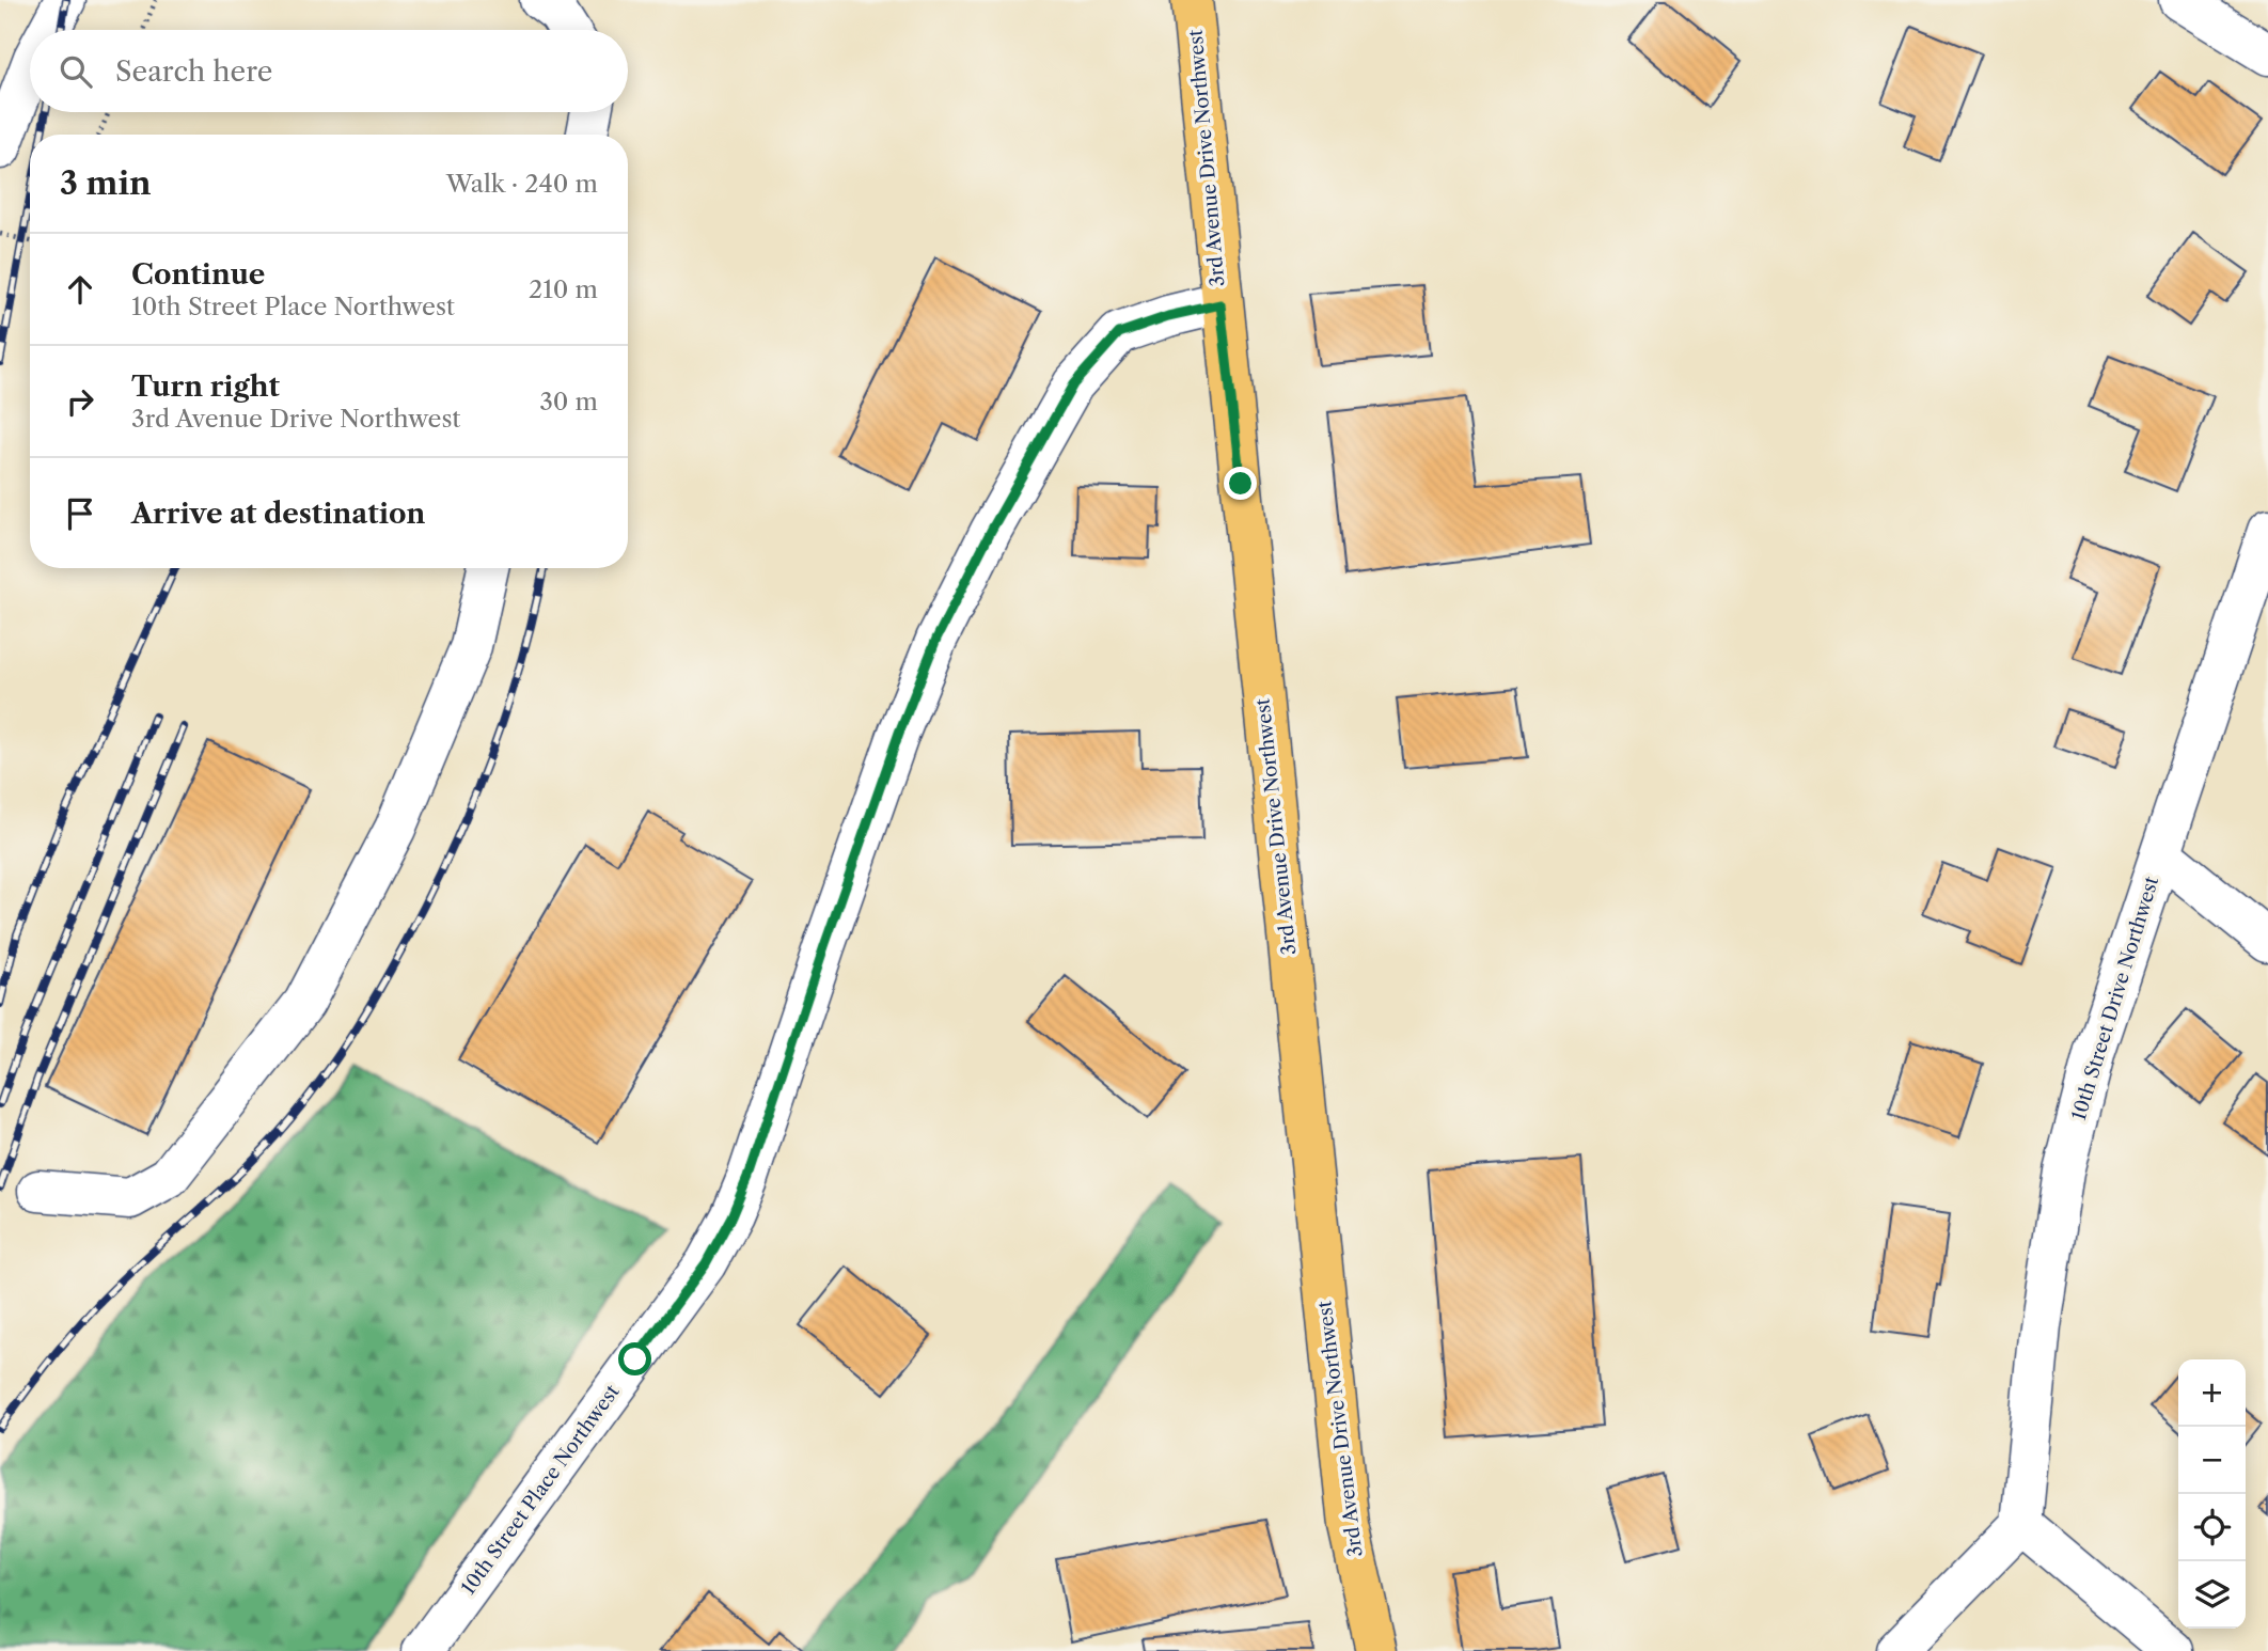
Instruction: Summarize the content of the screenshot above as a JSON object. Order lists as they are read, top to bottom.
{
  "streets": {
    "main road": ["3rd Avenue Drive Northwest"],
    "street": ["10th Street Drive Northwest", "10th Street Place Northwest"]
  },
  "crossings": [
    ["3rd Avenue Drive Northwest", "10th Street Place Northwest"]
  ],
  "page": {
    "search": "Search here",
    "heading": ["3 min", "Walk · 240 m"],
    "list": [
      ["Continue", "10th Street Place Northwest", "210 m"],
      ["Turn right", "3rd Avenue Drive Northwest", "30 m"],
      "Arrive at destination"
    ],
    "map_buttons": ["+", "−"]
  }
}
